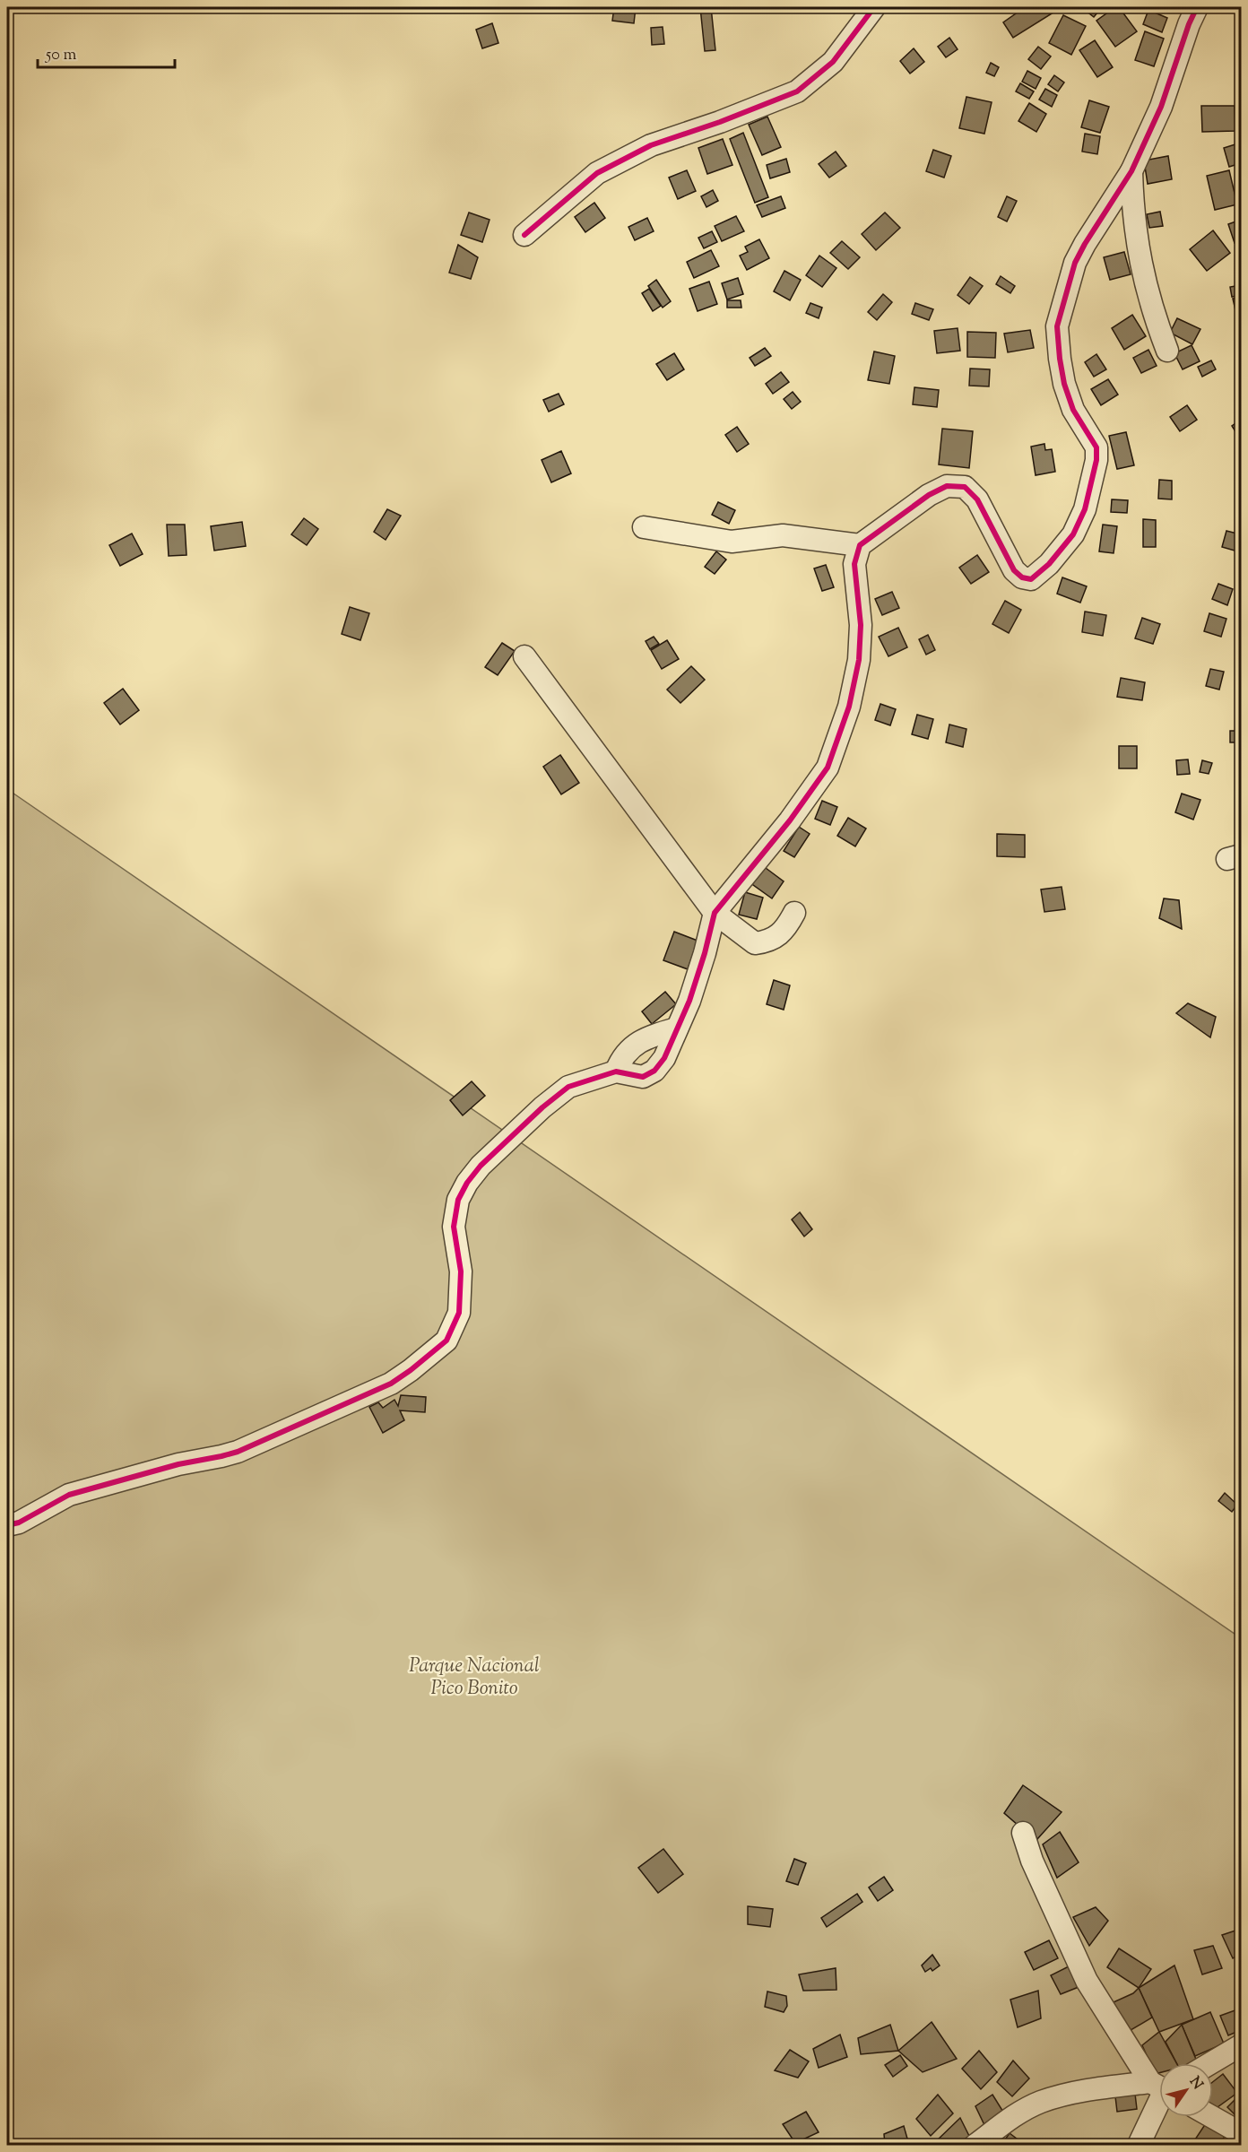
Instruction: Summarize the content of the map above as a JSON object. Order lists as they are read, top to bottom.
{
  "parks": ["Parque Nacional Pico Bonito"],
  "scale_bar": "50 m",
  "north": "top right"
}
